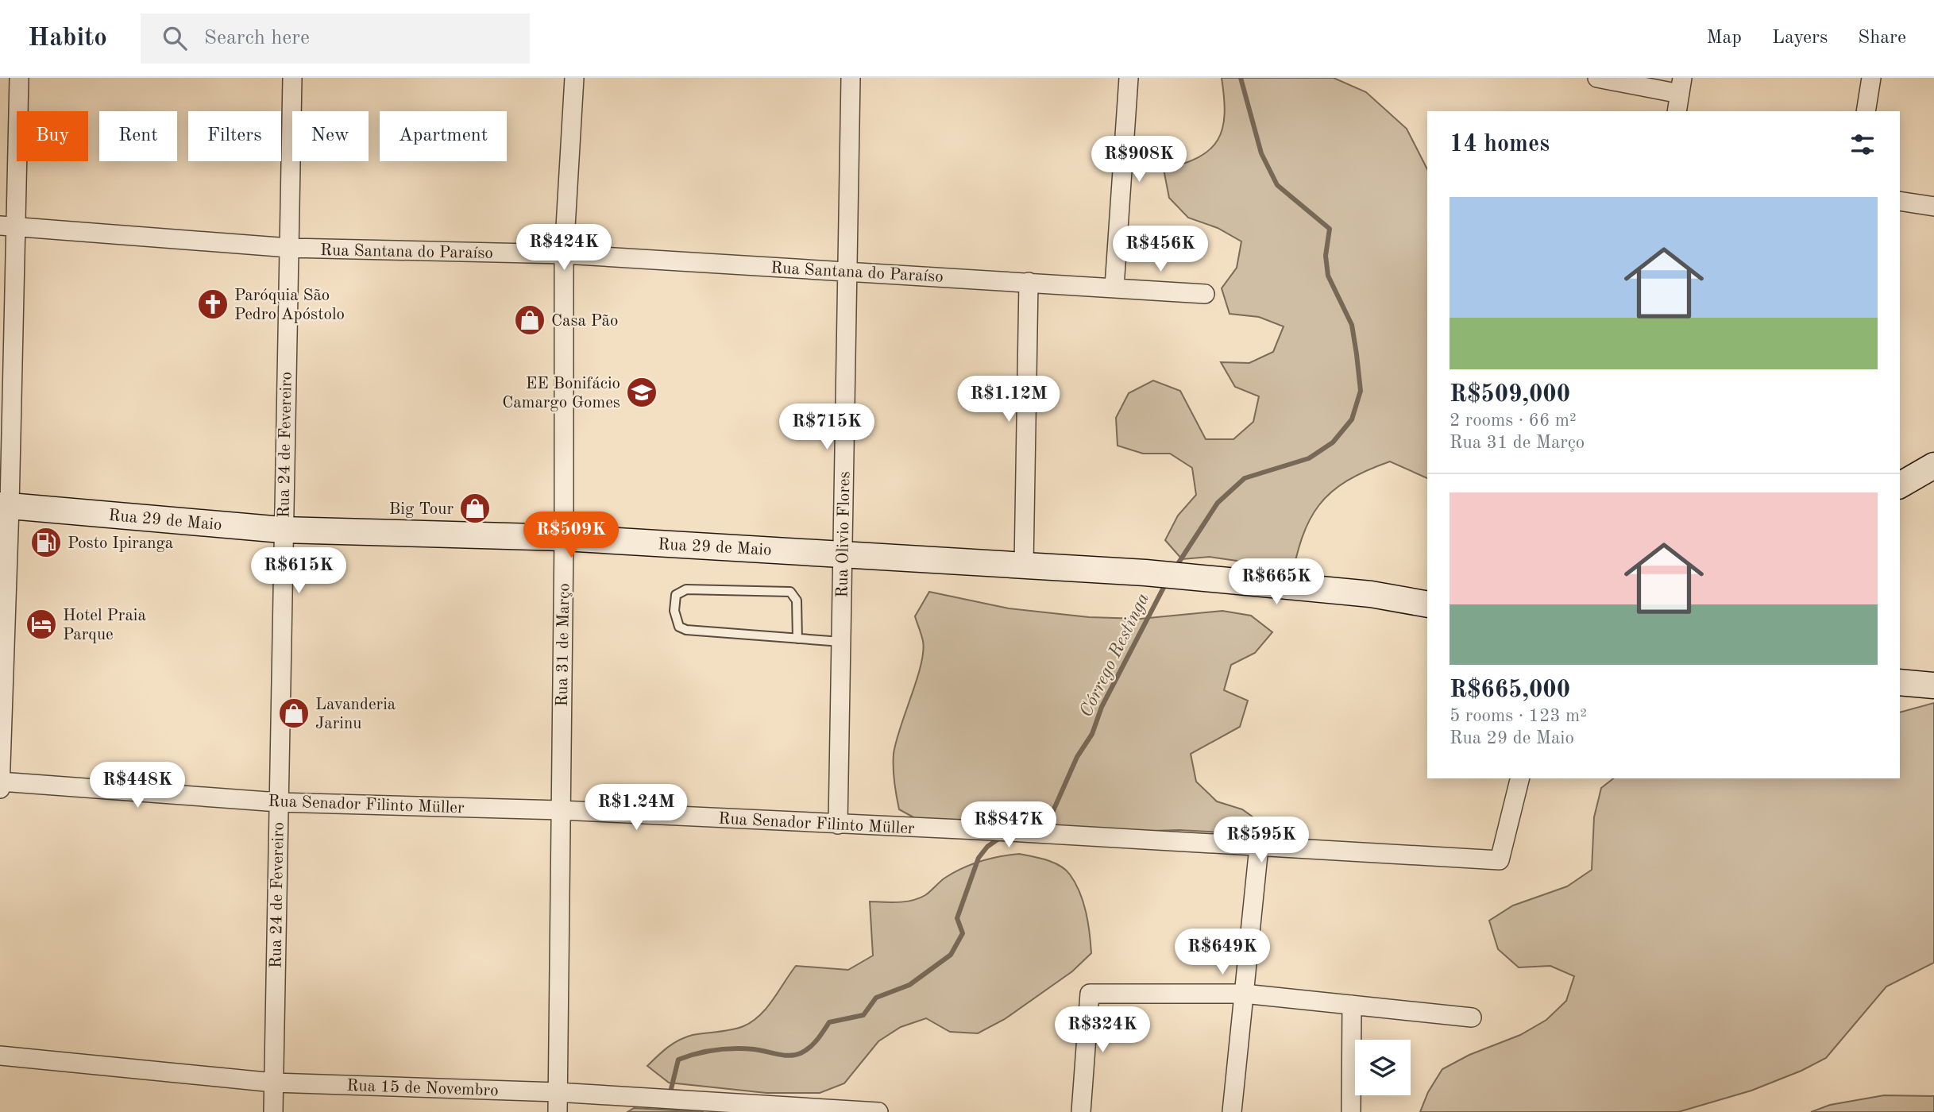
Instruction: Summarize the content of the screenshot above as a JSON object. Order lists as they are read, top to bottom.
{
  "streets": {
    "main road": ["Rua 29 de Maio"],
    "street": [
      "Rua Santana do Paraíso",
      "Rua 24 de Fevereiro",
      "Rua Olivio Flores",
      "Rua 31 de Março",
      "Rua Senador Filinto Müller",
      "Rua 15 de Novembro"
    ]
  },
  "crossings": [
    ["Rua Santana do Paraíso", "Rua 24 de Fevereiro"],
    ["Rua Santana do Paraíso", "Rua Olivio Flores"],
    ["Rua Santana do Paraíso", "Rua 31 de Março"],
    ["Rua 24 de Fevereiro", "Rua 29 de Maio"],
    ["Rua 24 de Fevereiro", "Rua Senador Filinto Müller"],
    ["Rua 24 de Fevereiro", "Rua 15 de Novembro"],
    ["Rua 29 de Maio", "Rua Olivio Flores"],
    ["Rua 29 de Maio", "Rua 31 de Março"],
    ["Rua Olivio Flores", "Rua Senador Filinto Müller"],
    ["Rua 31 de Março", "Rua Senador Filinto Müller"],
    ["Rua 31 de Março", "Rua 15 de Novembro"]
  ],
  "water": ["Córrego Restinga"],
  "places": {
    "church": ["Paróquia São Pedro Apóstolo"],
    "shop": ["Casa Pão", "Big Tour", "Lavanderia Jarinu"],
    "school or university": ["EE Bonifácio Camargo Gomes"],
    "fuel station": ["Posto Ipiranga"],
    "hotel": ["Hotel Praia Parque"]
  },
  "page": {
    "header": "Habito",
    "search": "Search here",
    "nav": ["Map", "Layers", "Share"],
    "chip": [
      "Buy",
      "Rent",
      "Filters",
      "New",
      "Apartment"
    ],
    "heading": "14 homes",
    "price": [
      "R$908K",
      "R$424K",
      "R$456K",
      "R$1.12M",
      "R$715K",
      "R$509K",
      "R$615K",
      "R$665K",
      "R$448K",
      "R$1.24M",
      "R$847K",
      "R$595K",
      "R$649K",
      "R$324K"
    ],
    "list": [
      {
        "name": "R$509,000",
        "note": "2 rooms · 66 m² · Rua 31 de Março"
      },
      {
        "name": "R$665,000",
        "note": "5 rooms · 123 m² · Rua 29 de Maio"
      }
    ]
  }
}
